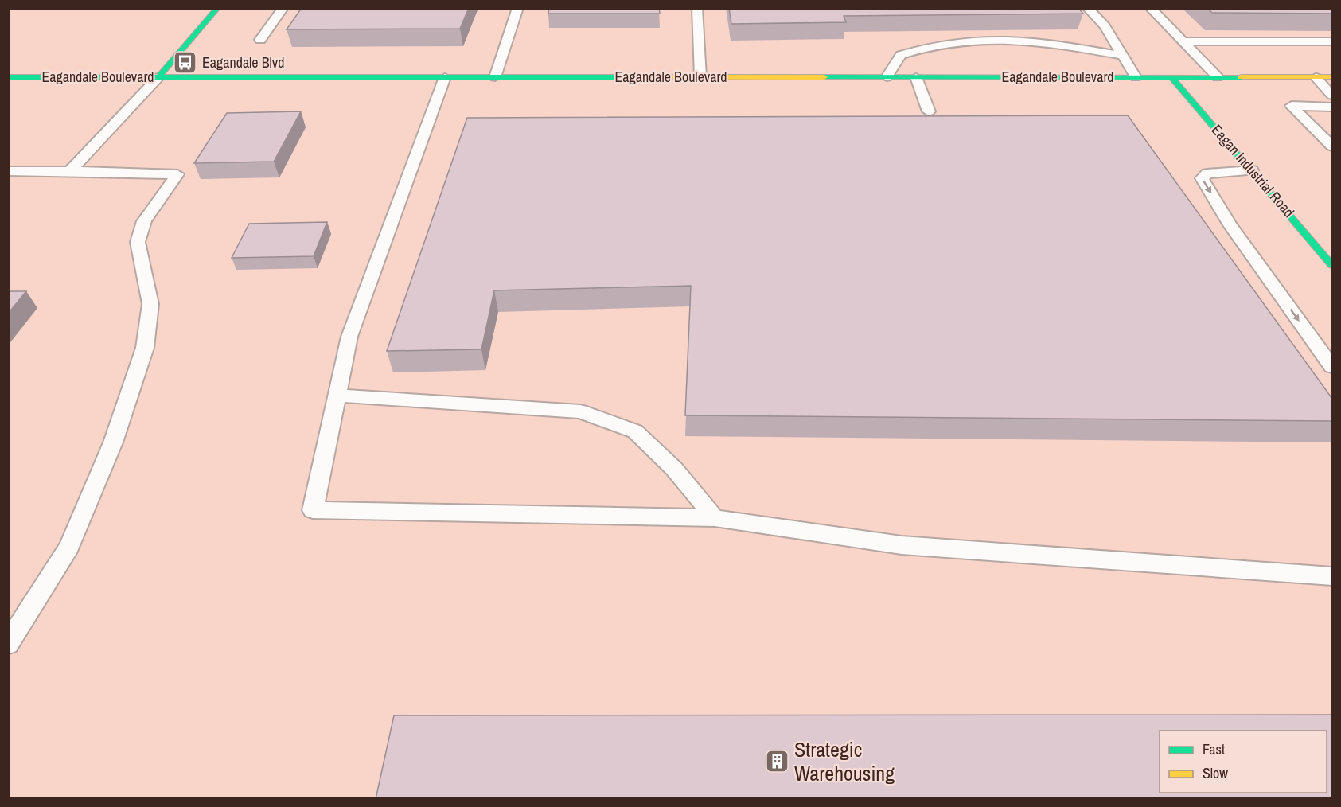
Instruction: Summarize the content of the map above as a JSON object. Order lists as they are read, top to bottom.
{
  "streets": {
    "street": ["Eagandale Boulevard", "Eagan Industrial Road"]
  },
  "crossings": [
    ["Eagandale Boulevard", "Eagan Industrial Road"]
  ],
  "places": {
    "bus stop": ["Eagandale Blvd"],
    "building": ["Strategic Warehousing"]
  },
  "legend": ["Fast", "Slow"]
}
